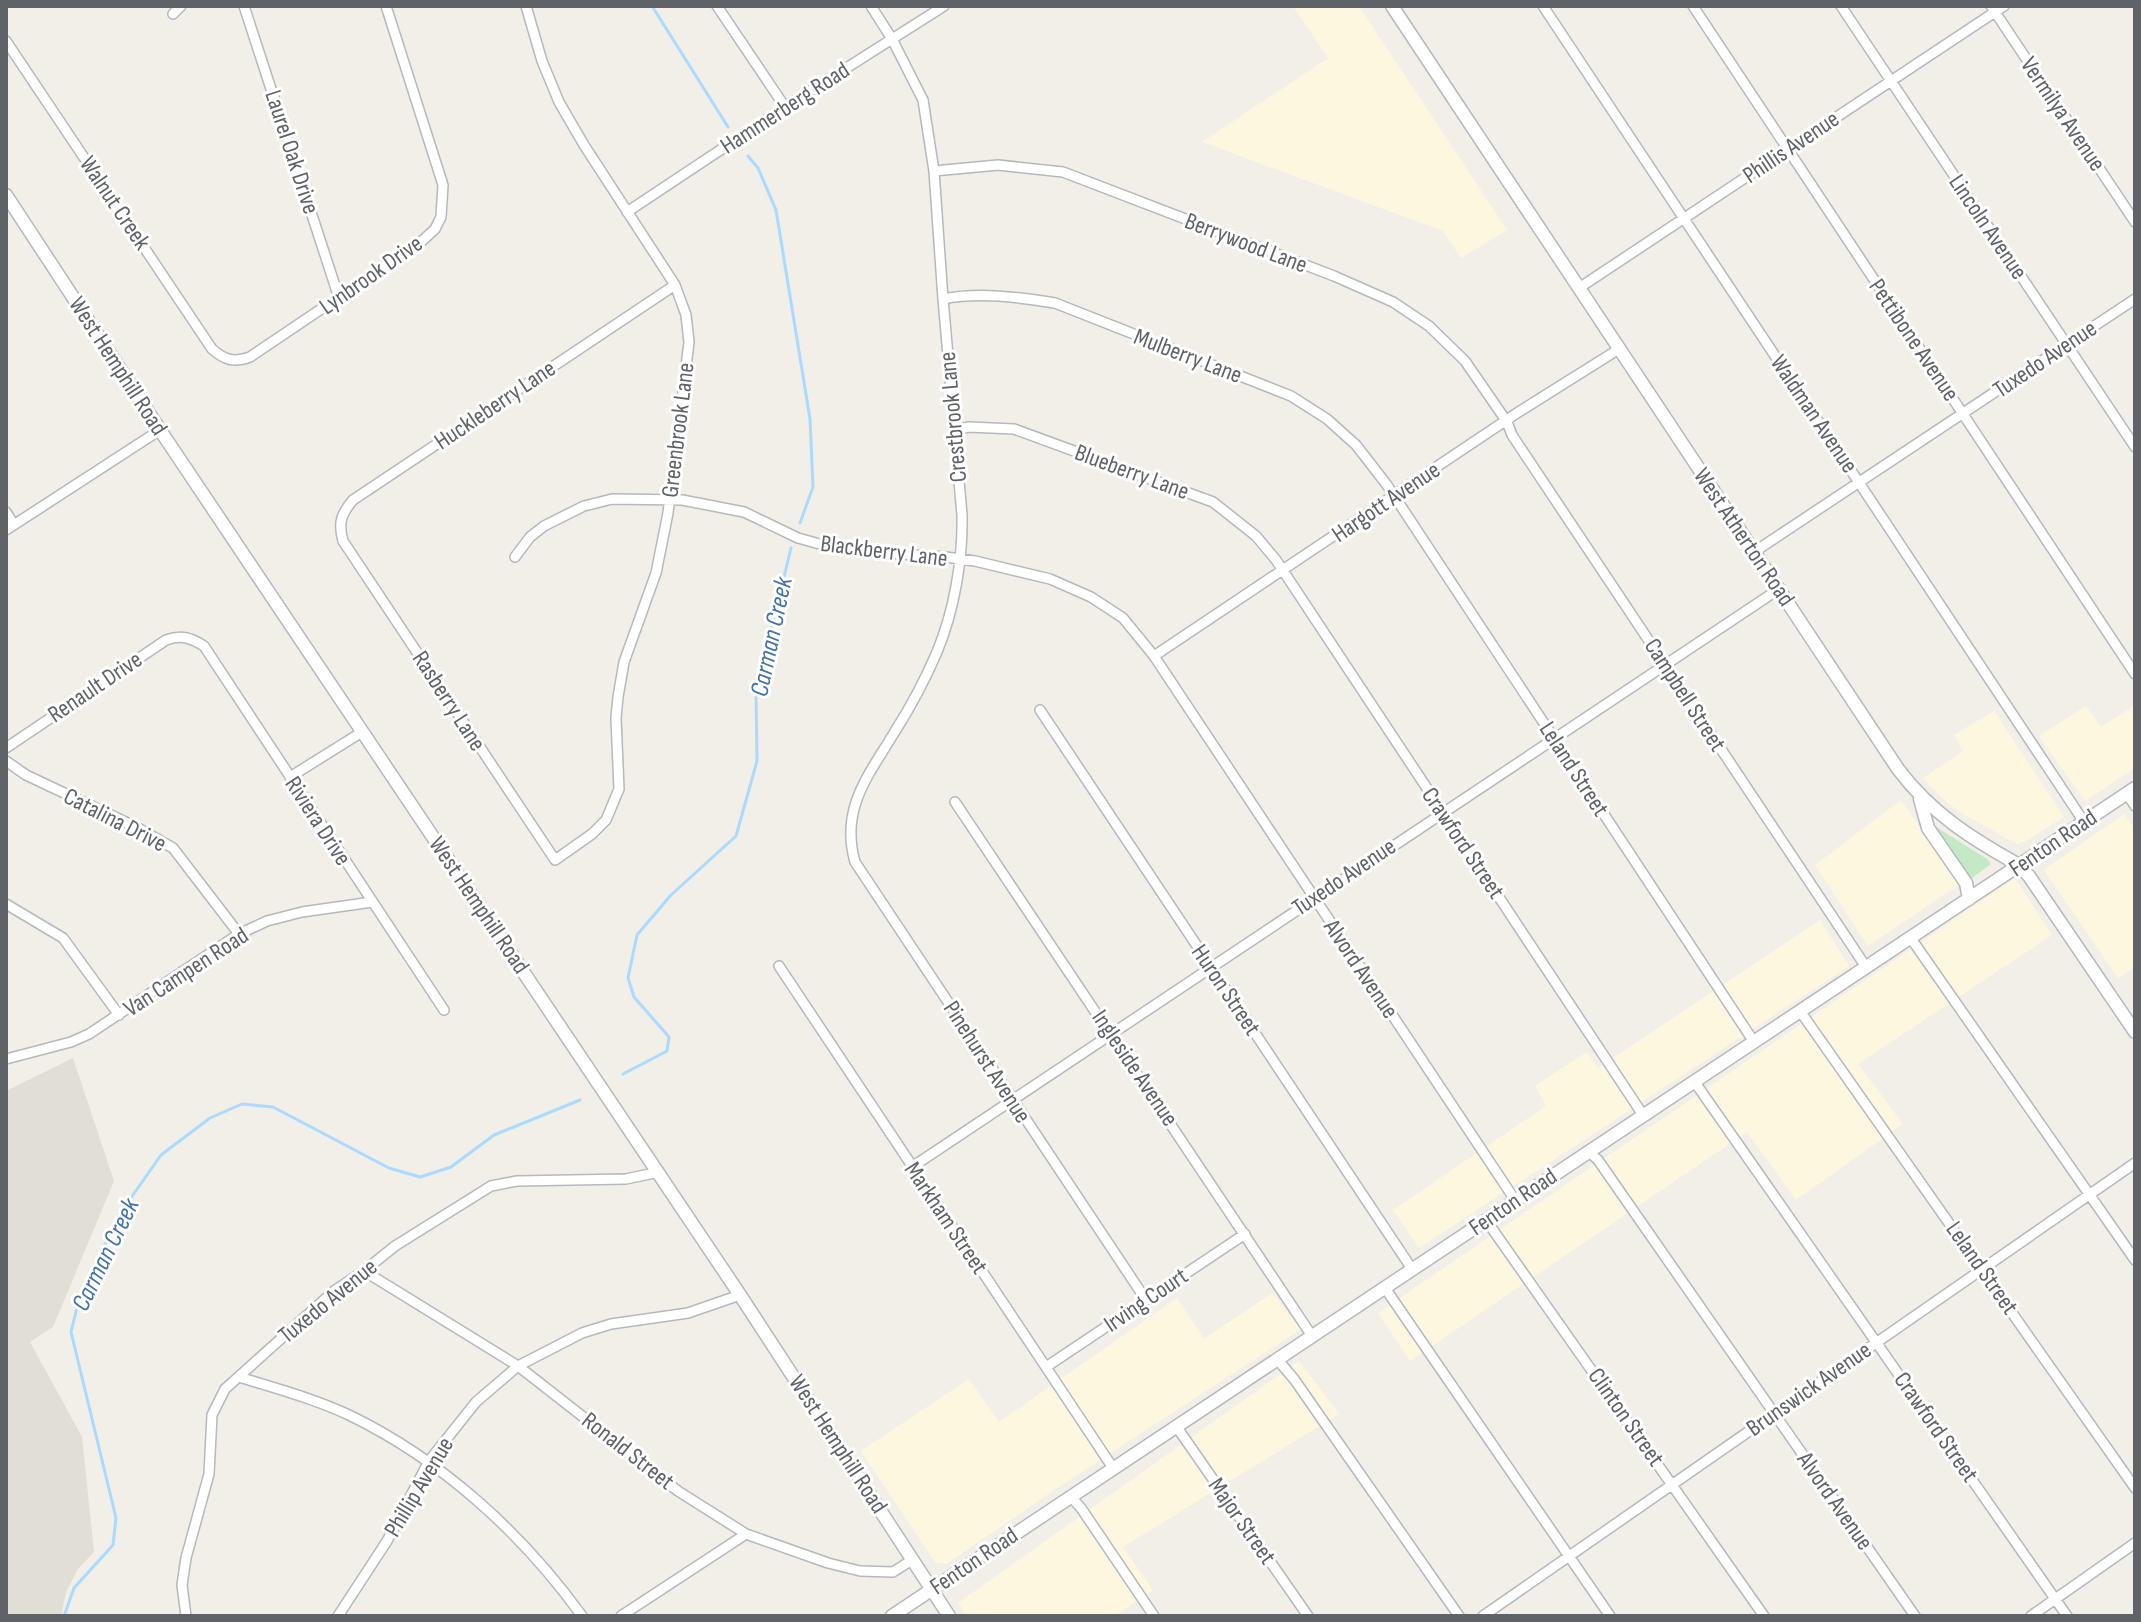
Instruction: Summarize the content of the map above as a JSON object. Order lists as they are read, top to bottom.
{
  "streets": {
    "street": [
      "Hammerberg Road",
      "Vermilya Avenue",
      "Phillis Avenue",
      "Laurel Oak Drive",
      "Walnut Creek",
      "Lincoln Avenue",
      "Berrywood Lane",
      "Lynbrook Drive",
      "Pettibone Avenue",
      "Mulberry Lane",
      "Tuxedo Avenue",
      "West Hemphill Road",
      "Huckleberry Lane",
      "Waldman Avenue",
      "Crestbrook Lane",
      "Greenbrook Lane",
      "Blueberry Lane",
      "Hargott Avenue",
      "West Atherton Road",
      "Blackberry Lane",
      "Renault Drive",
      "Campbell Street",
      "Rasberry Lane",
      "Leland Street",
      "Catalina Drive",
      "Riviera Drive",
      "Crawford Street",
      "Fenton Road",
      "Alvord Avenue",
      "Van Campen Road",
      "Huron Street",
      "Pinehurst Avenue",
      "Ingleside Avenue",
      "Markham Street",
      "Irving Court",
      "Brunswick Avenue",
      "Clinton Street",
      "Ronald Street",
      "Phillip Avenue",
      "Major Street"
    ]
  },
  "crossings": [
    ["Hammerberg Road", "Crestbrook Lane"],
    ["Hammerberg Road", "Greenbrook Lane"],
    ["Vermilya Avenue", "Phillis Avenue"],
    ["Phillis Avenue", "Lincoln Avenue"],
    ["Phillis Avenue", "Pettibone Avenue"],
    ["Phillis Avenue", "Waldman Avenue"],
    ["Phillis Avenue", "West Atherton Road"],
    ["Laurel Oak Drive", "Lynbrook Drive"],
    ["Walnut Creek", "Lynbrook Drive"],
    ["Lincoln Avenue", "Tuxedo Avenue"],
    ["Berrywood Lane", "Crestbrook Lane"],
    ["Berrywood Lane", "Hargott Avenue"],
    ["Berrywood Lane", "Campbell Street"],
    ["Pettibone Avenue", "Tuxedo Avenue"],
    ["Mulberry Lane", "Crestbrook Lane"],
    ["Mulberry Lane", "Hargott Avenue"],
    ["Mulberry Lane", "Leland Street"],
    ["Tuxedo Avenue", "West Hemphill Road"],
    ["Tuxedo Avenue", "Waldman Avenue"],
    ["Tuxedo Avenue", "West Atherton Road"],
    ["Tuxedo Avenue", "Campbell Street"],
    ["Tuxedo Avenue", "Leland Street"],
    ["Tuxedo Avenue", "Crawford Street"],
    ["Tuxedo Avenue", "Alvord Avenue"],
    ["Tuxedo Avenue", "Huron Street"],
    ["Tuxedo Avenue", "Pinehurst Avenue"],
    ["Tuxedo Avenue", "Ingleside Avenue"],
    ["Tuxedo Avenue", "Markham Street"],
    ["Tuxedo Avenue", "Ronald Street"],
    ["West Hemphill Road", "Fenton Road"],
    ["West Hemphill Road", "Ronald Street"],
    ["West Hemphill Road", "Phillip Avenue"],
    ["Huckleberry Lane", "Greenbrook Lane"],
    ["Huckleberry Lane", "Rasberry Lane"],
    ["Waldman Avenue", "Fenton Road"],
    ["Crestbrook Lane", "Blueberry Lane"],
    ["Crestbrook Lane", "Blackberry Lane"],
    ["Crestbrook Lane", "Pinehurst Avenue"],
    ["Greenbrook Lane", "Blackberry Lane"],
    ["Greenbrook Lane", "Rasberry Lane"],
    ["Blueberry Lane", "Hargott Avenue"],
    ["Blueberry Lane", "Crawford Street"],
    ["Hargott Avenue", "West Atherton Road"],
    ["Hargott Avenue", "Blackberry Lane"],
    ["Hargott Avenue", "Campbell Street"],
    ["Hargott Avenue", "Leland Street"],
    ["Hargott Avenue", "Crawford Street"],
    ["Hargott Avenue", "Alvord Avenue"],
    ["West Atherton Road", "Fenton Road"],
    ["Blackberry Lane", "Alvord Avenue"],
    ["Renault Drive", "Riviera Drive"],
    ["Campbell Street", "Fenton Road"],
    ["Leland Street", "Fenton Road"],
    ["Leland Street", "Brunswick Avenue"],
    ["Catalina Drive", "Van Campen Road"],
    ["Riviera Drive", "Van Campen Road"],
    ["Crawford Street", "Fenton Road"],
    ["Crawford Street", "Brunswick Avenue"],
    ["Fenton Road", "Alvord Avenue"],
    ["Fenton Road", "Huron Street"],
    ["Fenton Road", "Ingleside Avenue"],
    ["Fenton Road", "Markham Street"],
    ["Fenton Road", "Clinton Street"],
    ["Fenton Road", "Major Street"],
    ["Alvord Avenue", "Brunswick Avenue"],
    ["Pinehurst Avenue", "Irving Court"],
    ["Ingleside Avenue", "Irving Court"],
    ["Markham Street", "Irving Court"],
    ["Brunswick Avenue", "Clinton Street"],
    ["Ronald Street", "Phillip Avenue"]
  ],
  "water": ["Carman Creek"]
}
